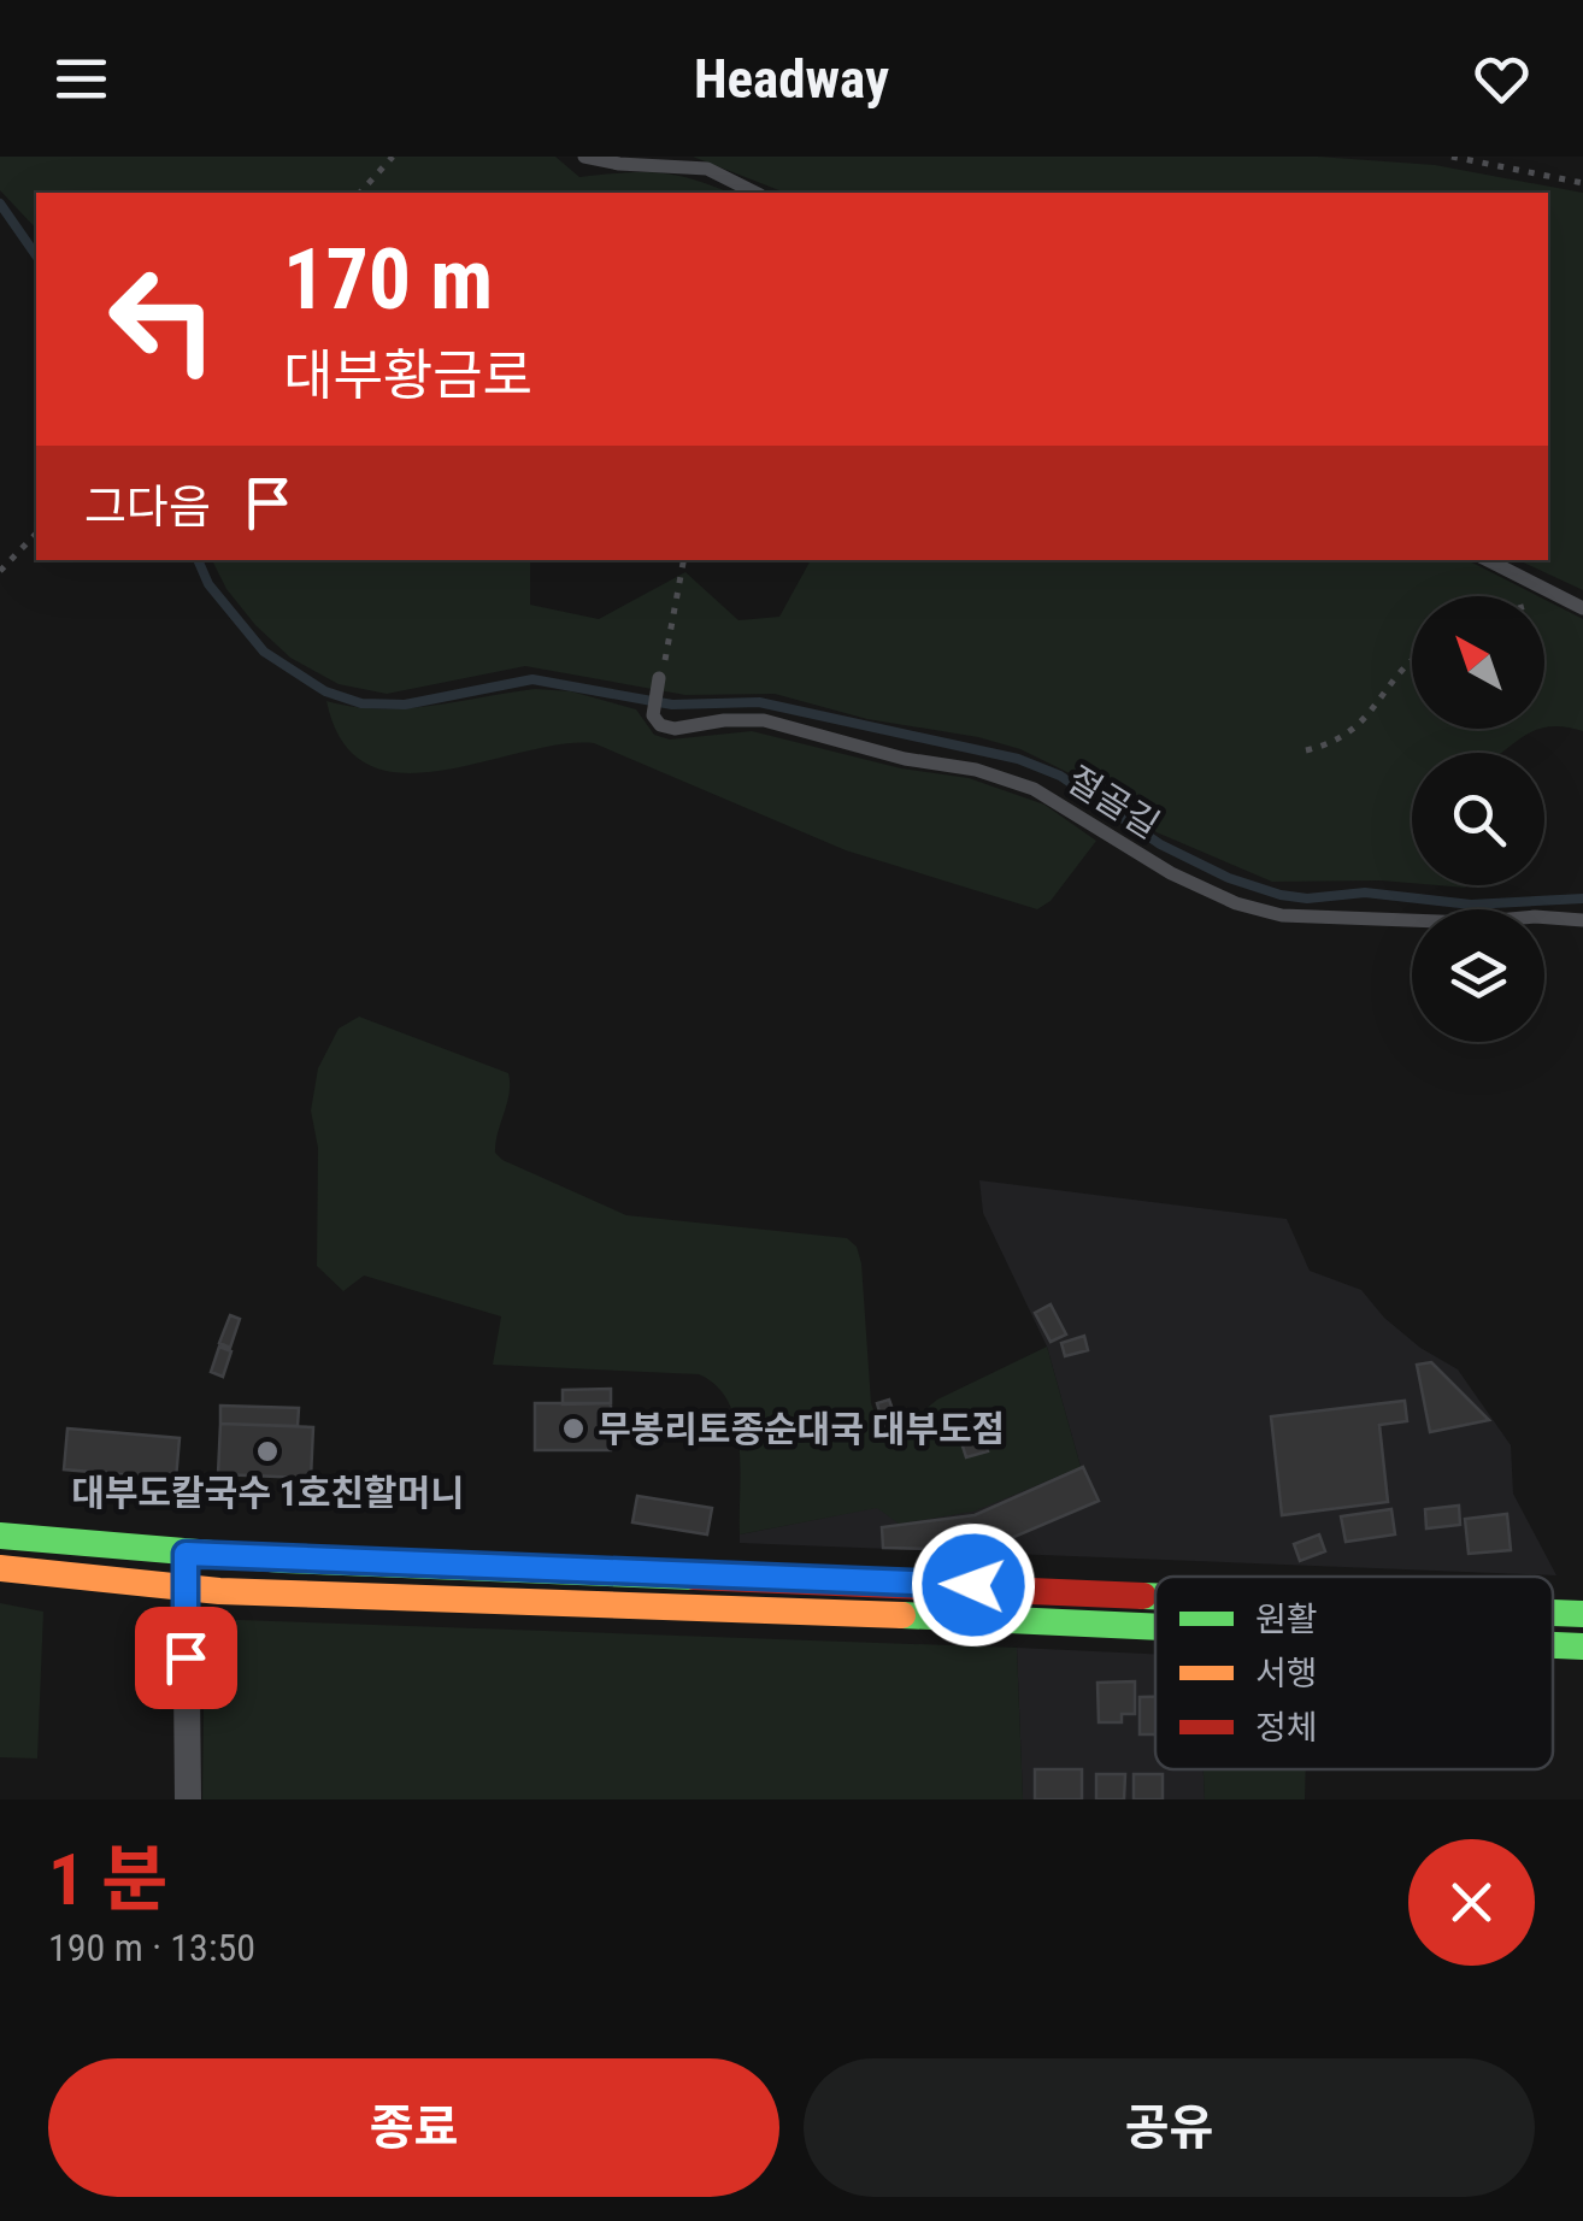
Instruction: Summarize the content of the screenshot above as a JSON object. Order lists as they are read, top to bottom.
{
  "streets": {
    "lane": ["절골길"]
  },
  "places": ["무봉리토종순대국 대부도점", "대부도칼국수 1호친할머니"],
  "legend": ["원활", "서행", "정체"],
  "north": "top left",
  "page": {
    "header": "Headway",
    "turn": ["170 m", "대부황금로"],
    "then": "그다음",
    "heading": ["1 분", "190 m · 13:50"],
    "buttons": ["종료", "공유"]
  }
}
